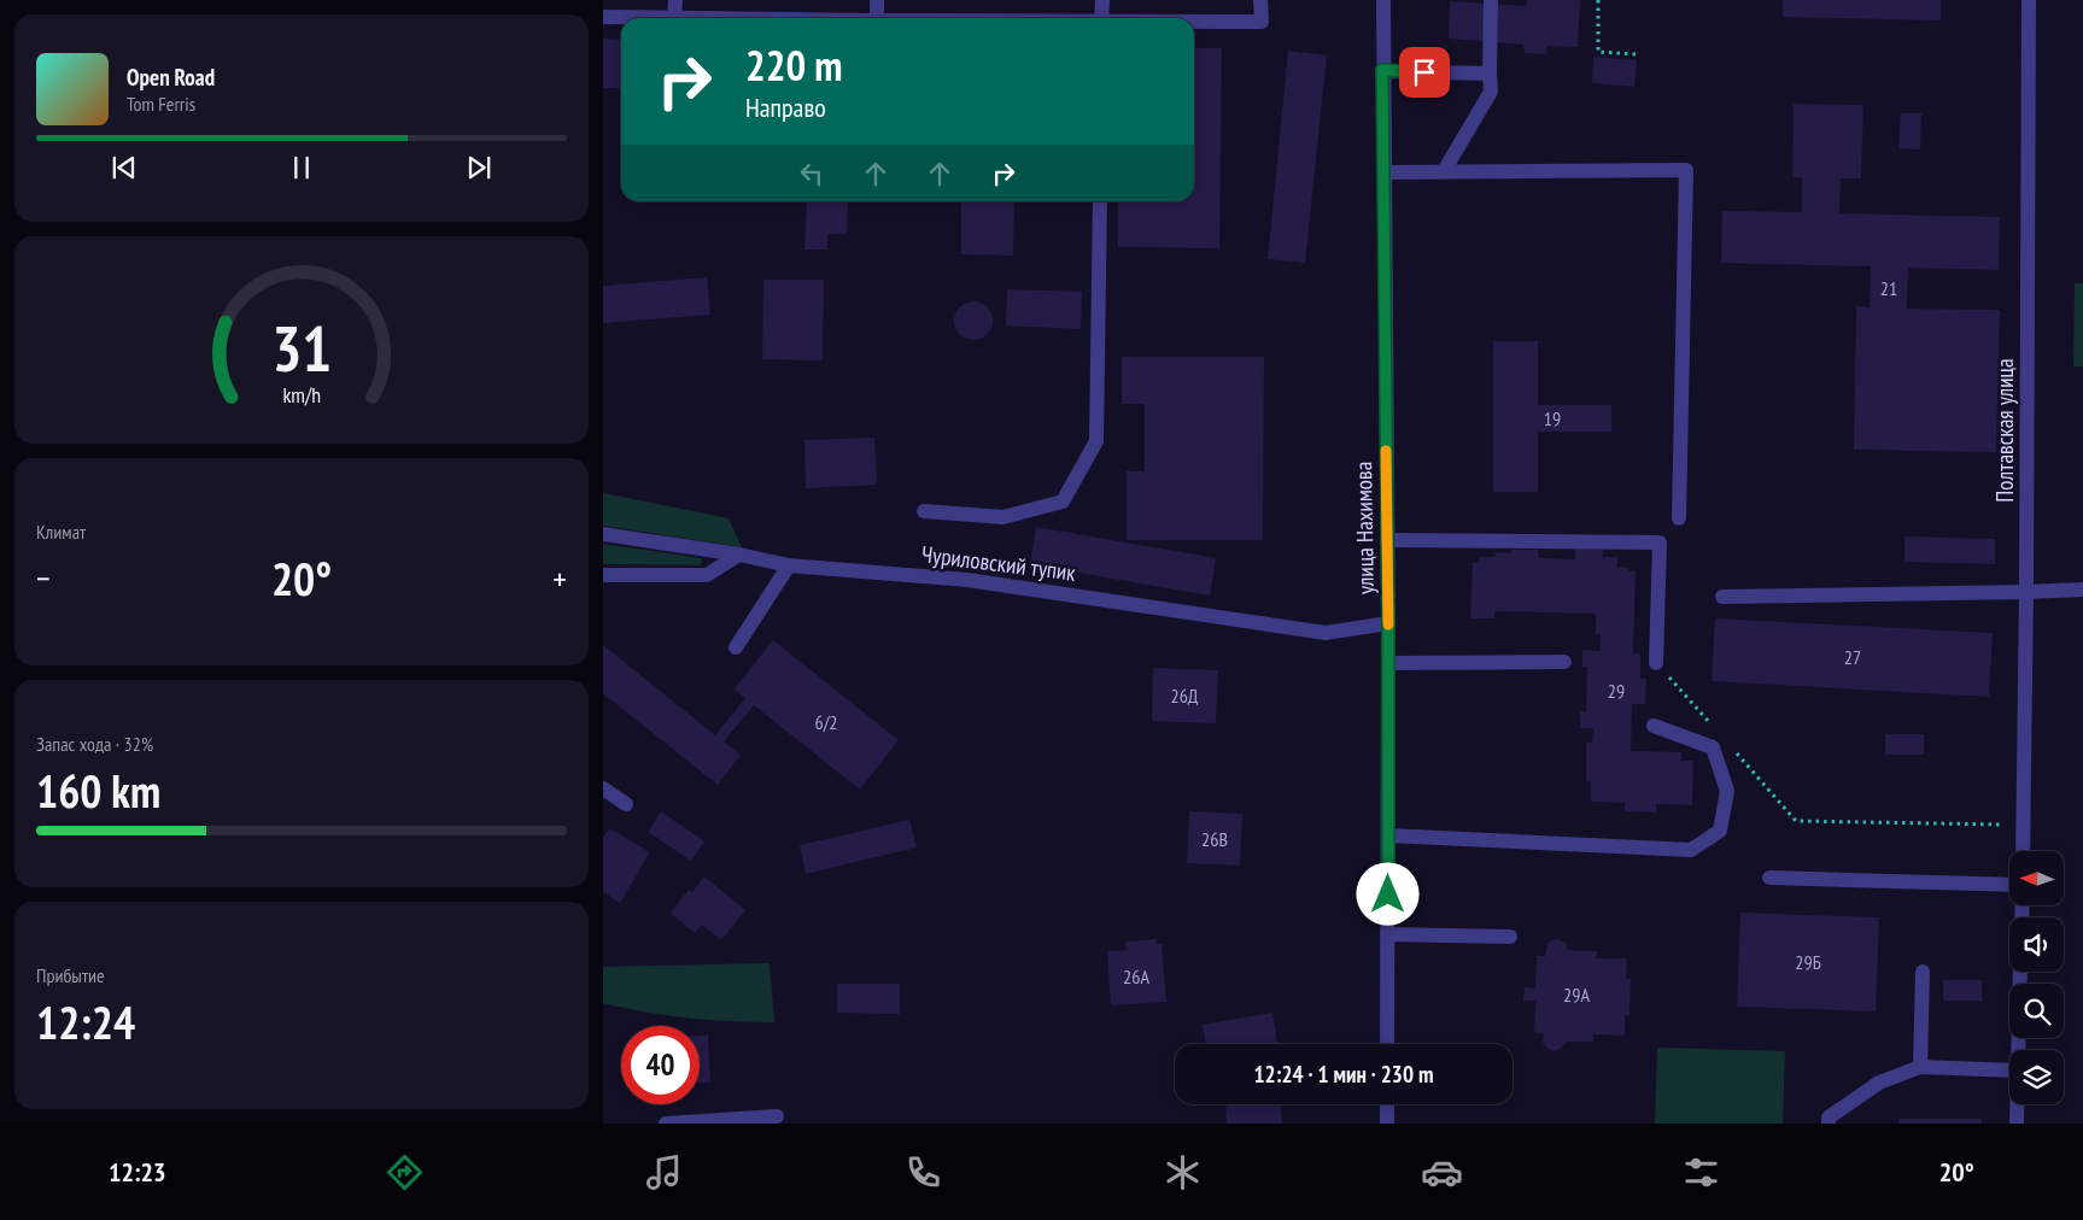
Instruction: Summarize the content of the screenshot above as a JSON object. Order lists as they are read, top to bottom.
{
  "streets": {
    "street": ["Полтавская улица", "улица Нахимова", "Чуриловский тупик"]
  },
  "crossings": [
    ["улица Нахимова", "Чуриловский тупик"]
  ],
  "house_numbers": [
    "21",
    "19",
    "27",
    "29",
    "26Д",
    "6/2",
    "26В",
    "29Б",
    "26А",
    "29А"
  ],
  "north": "left",
  "page": {
    "turn": ["220 m", "Направо"],
    "song": ["Open Road", "Tom Ferris"],
    "tile": [
      "Климат",
      ["Запас хода · 32%", "160 km"],
      ["Прибытие", "12:24"]
    ],
    "heat": ["−", "20°", "+"],
    "limit": "40",
    "trip": "12:24 · 1 мин · 230 m",
    "tabs": ["12:23", "20°"],
    "gauge": ["31", "km/h"]
  }
}
